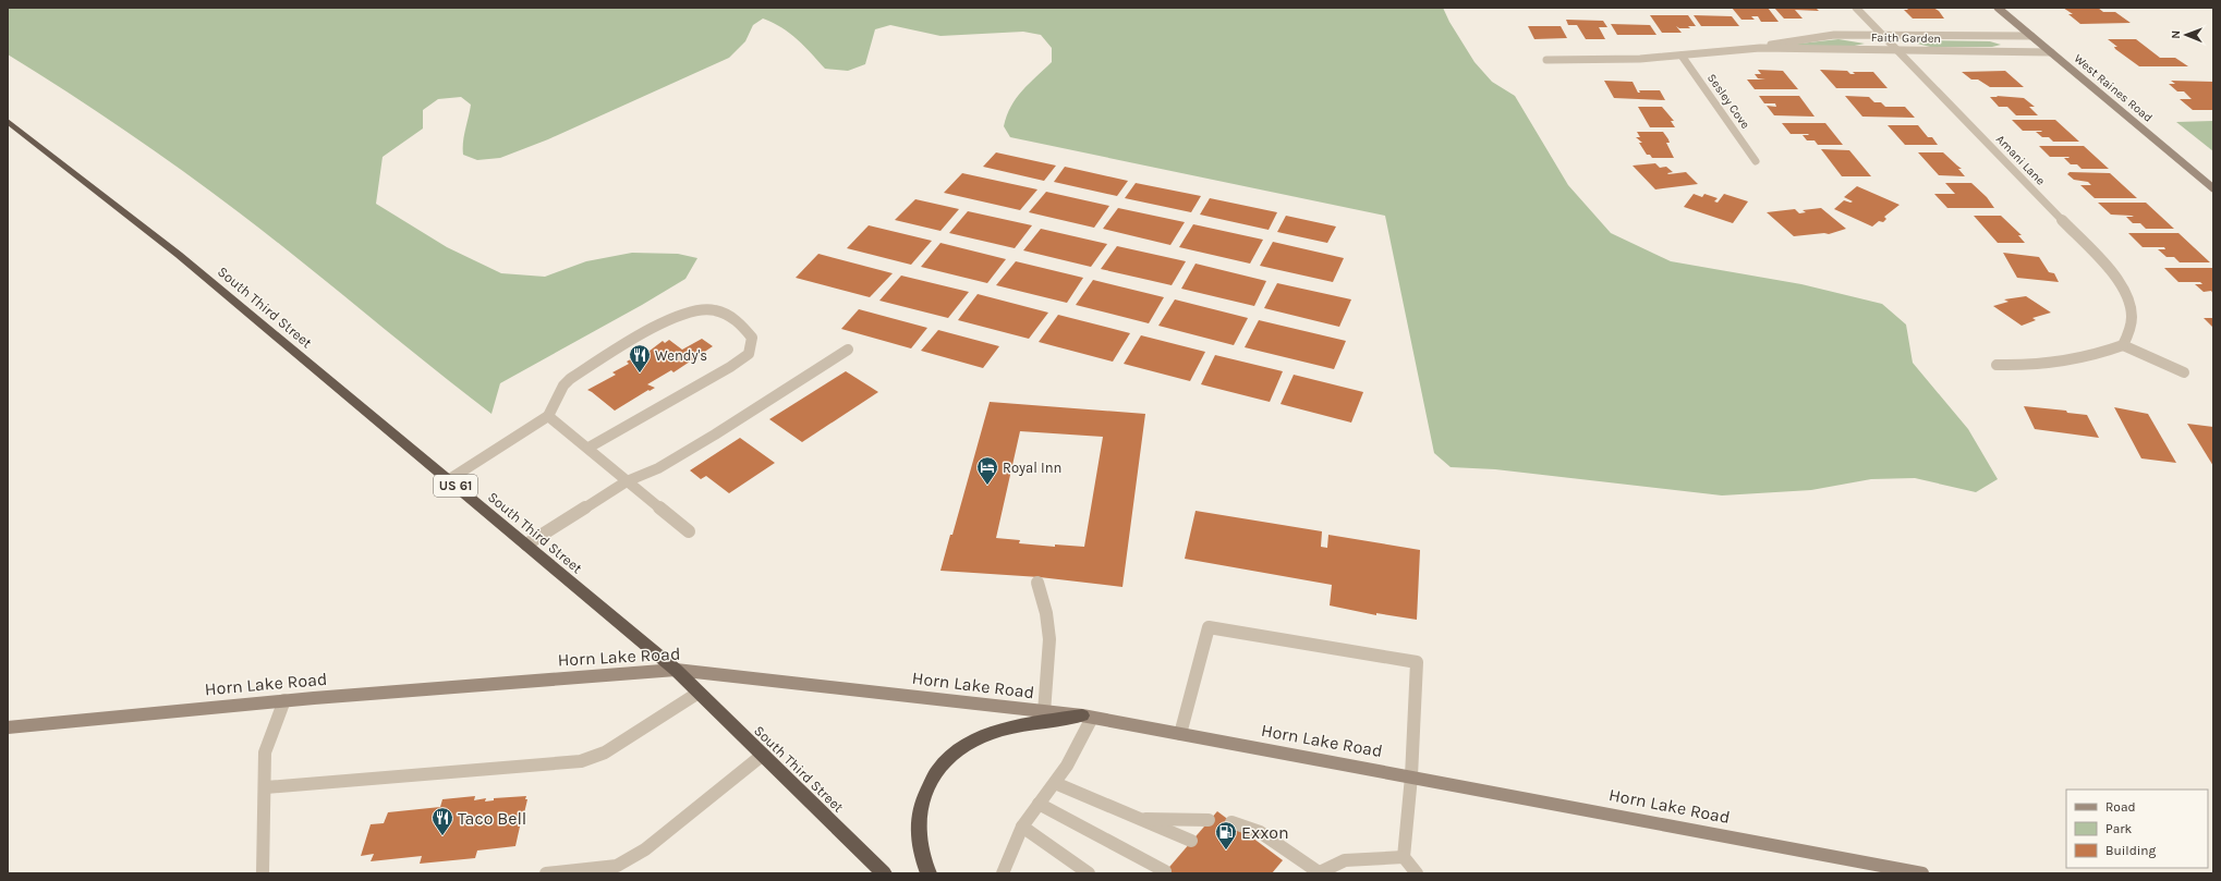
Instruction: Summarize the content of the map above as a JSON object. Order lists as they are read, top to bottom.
{
  "streets": {
    "highway": ["South Third Street", "US 61"],
    "main road": ["West Raines Road", "Horn Lake Road"],
    "street": ["Faith Garden", "Sesley Cove", "Amani Lane"]
  },
  "crossings": [
    ["Faith Garden", "West Raines Road"],
    ["Faith Garden", "Sesley Cove"],
    ["Faith Garden", "Amani Lane"],
    ["South Third Street", "Horn Lake Road"]
  ],
  "places": {
    "restaurant": ["Wendy's", "Taco Bell"],
    "hotel": ["Royal Inn"],
    "fuel station": ["Exxon"]
  },
  "legend": ["Road", "Park", "Building"],
  "north": "left"
}
